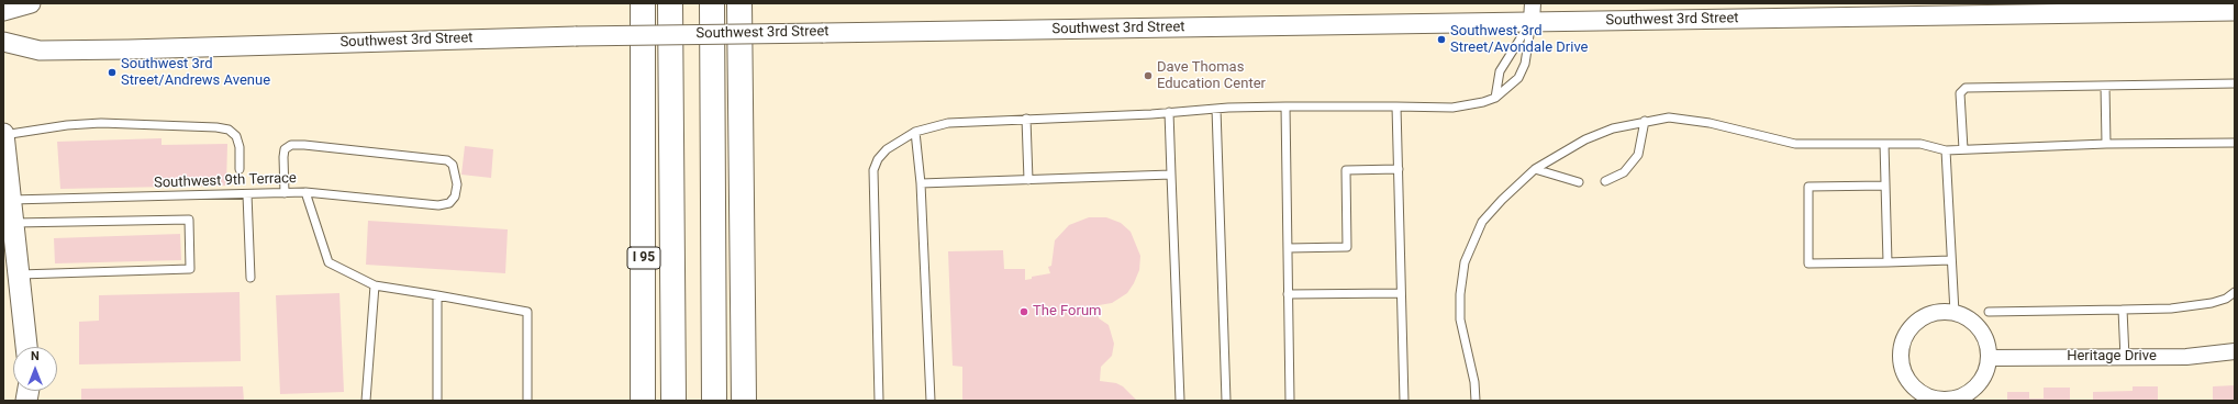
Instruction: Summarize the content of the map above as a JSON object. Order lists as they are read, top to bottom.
{
  "streets": {
    "highway": ["I 95"],
    "street": ["Southwest 3rd Street", "Heritage Drive"],
    "lane": ["Southwest 9th Terrace"]
  },
  "places": [
    "Southwest 3rd Street/Avondale Drive",
    "Southwest 3rd Street/Andrews Avenue",
    "Dave Thomas Education Center",
    "The Forum"
  ],
  "north": "top"
}
